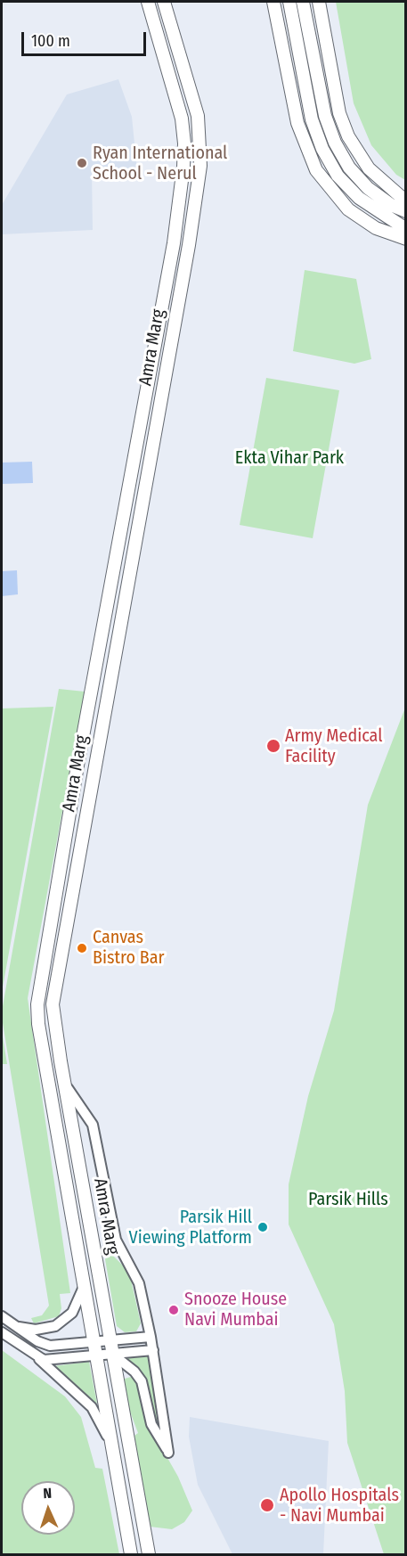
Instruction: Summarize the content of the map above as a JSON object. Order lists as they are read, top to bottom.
{
  "streets": {
    "highway": ["Amra Marg"]
  },
  "parks": ["Ekta Vihar Park", "Parsik Hills"],
  "places": [
    "Ryan International School - Nerul",
    "Army Medical Facility",
    "Canvas Bistro Bar",
    "Parsik Hill Viewing Platform",
    "Snooze House Navi Mumbai",
    "Apollo Hospitals - Navi Mumbai"
  ],
  "scale_bar": "100 m",
  "north": "top"
}
